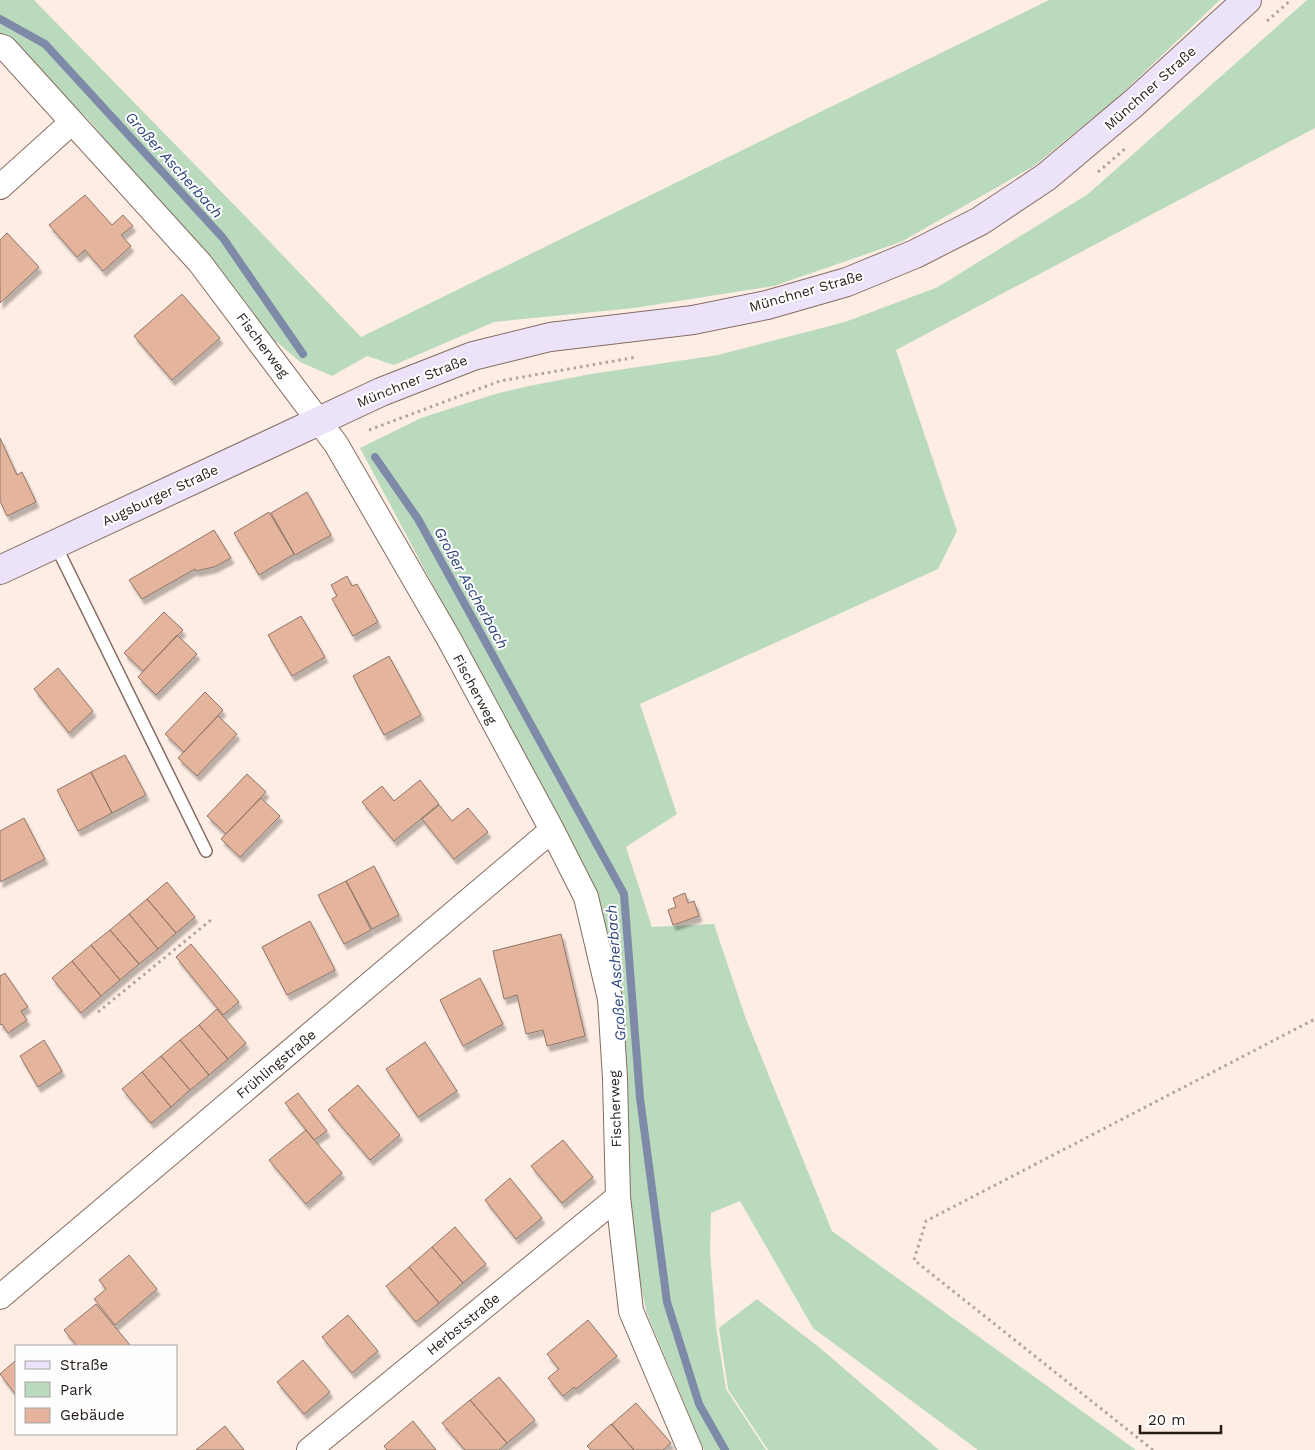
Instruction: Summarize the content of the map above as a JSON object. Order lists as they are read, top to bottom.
{
  "streets": {
    "main road": ["Münchner Straße", "Augsburger Straße"],
    "street": ["Fischerweg", "Frühlingstraße", "Herbststraße"]
  },
  "crossings": [
    ["Münchner Straße", "Fischerweg"],
    ["Münchner Straße", "Augsburger Straße"],
    ["Fischerweg", "Augsburger Straße"],
    ["Fischerweg", "Frühlingstraße"],
    ["Fischerweg", "Herbststraße"]
  ],
  "water": ["Großer Ascherbach"],
  "legend": ["Straße", "Park", "Gebäude"],
  "scale_bar": "20 m"
}
